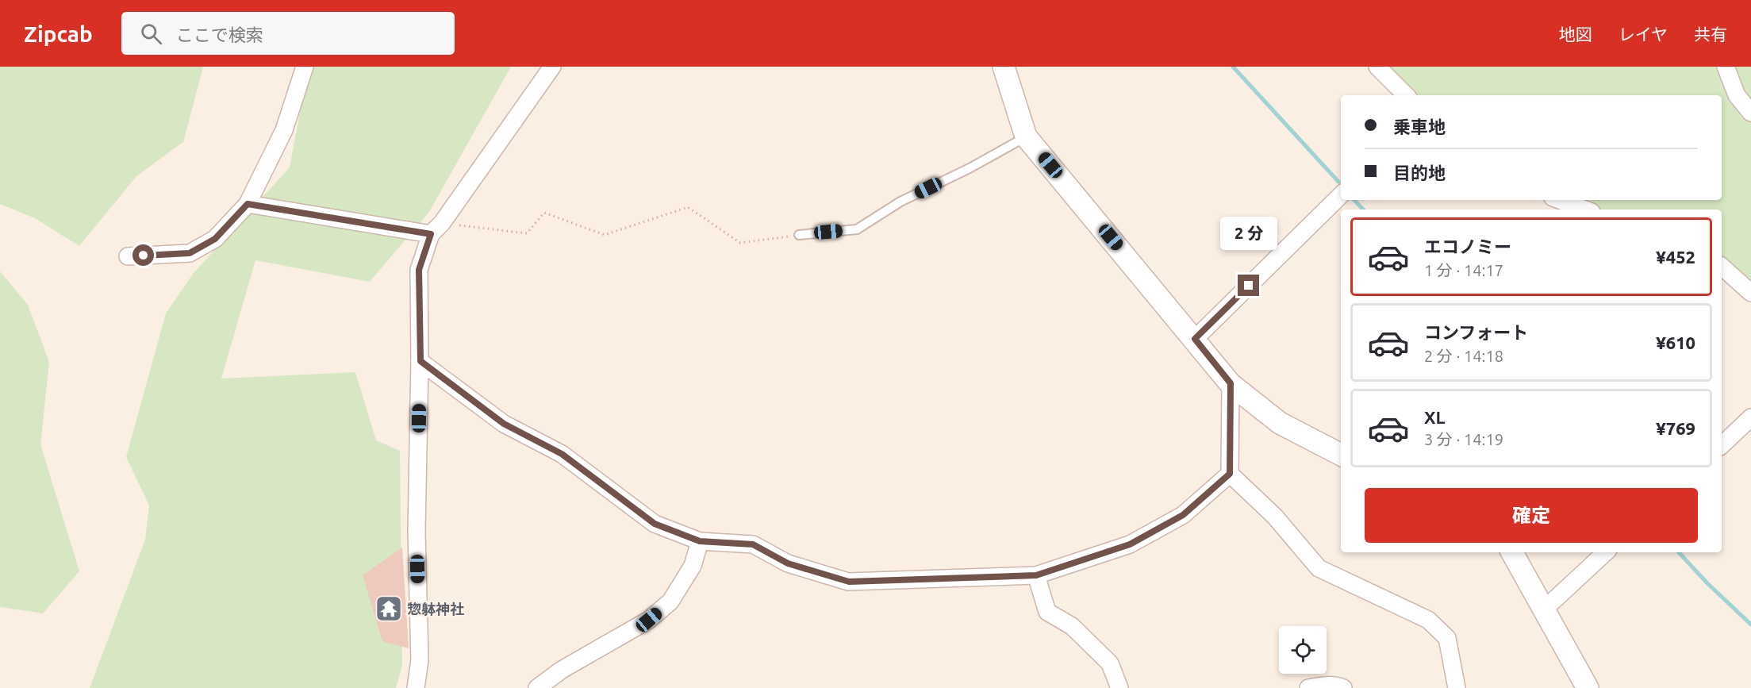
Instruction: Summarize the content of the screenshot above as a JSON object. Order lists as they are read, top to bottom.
{
  "places": {
    "temple": ["惣躰神社"]
  },
  "page": {
    "header": "Zipcab",
    "search": "ここで検索",
    "nav": ["地図", "レイヤ", "共有"],
    "banner": ["乗車地", "目的地"],
    "bubble": "2 分",
    "list": [
      {
        "name": "エコノミー",
        "note": "1 分 · 14:17",
        "value": "¥452"
      },
      {
        "name": "コンフォート",
        "note": "2 分 · 14:18",
        "value": "¥610"
      },
      {
        "name": "XL",
        "note": "3 分 · 14:19",
        "value": "¥769"
      }
    ],
    "buttons": "確定"
  }
}
